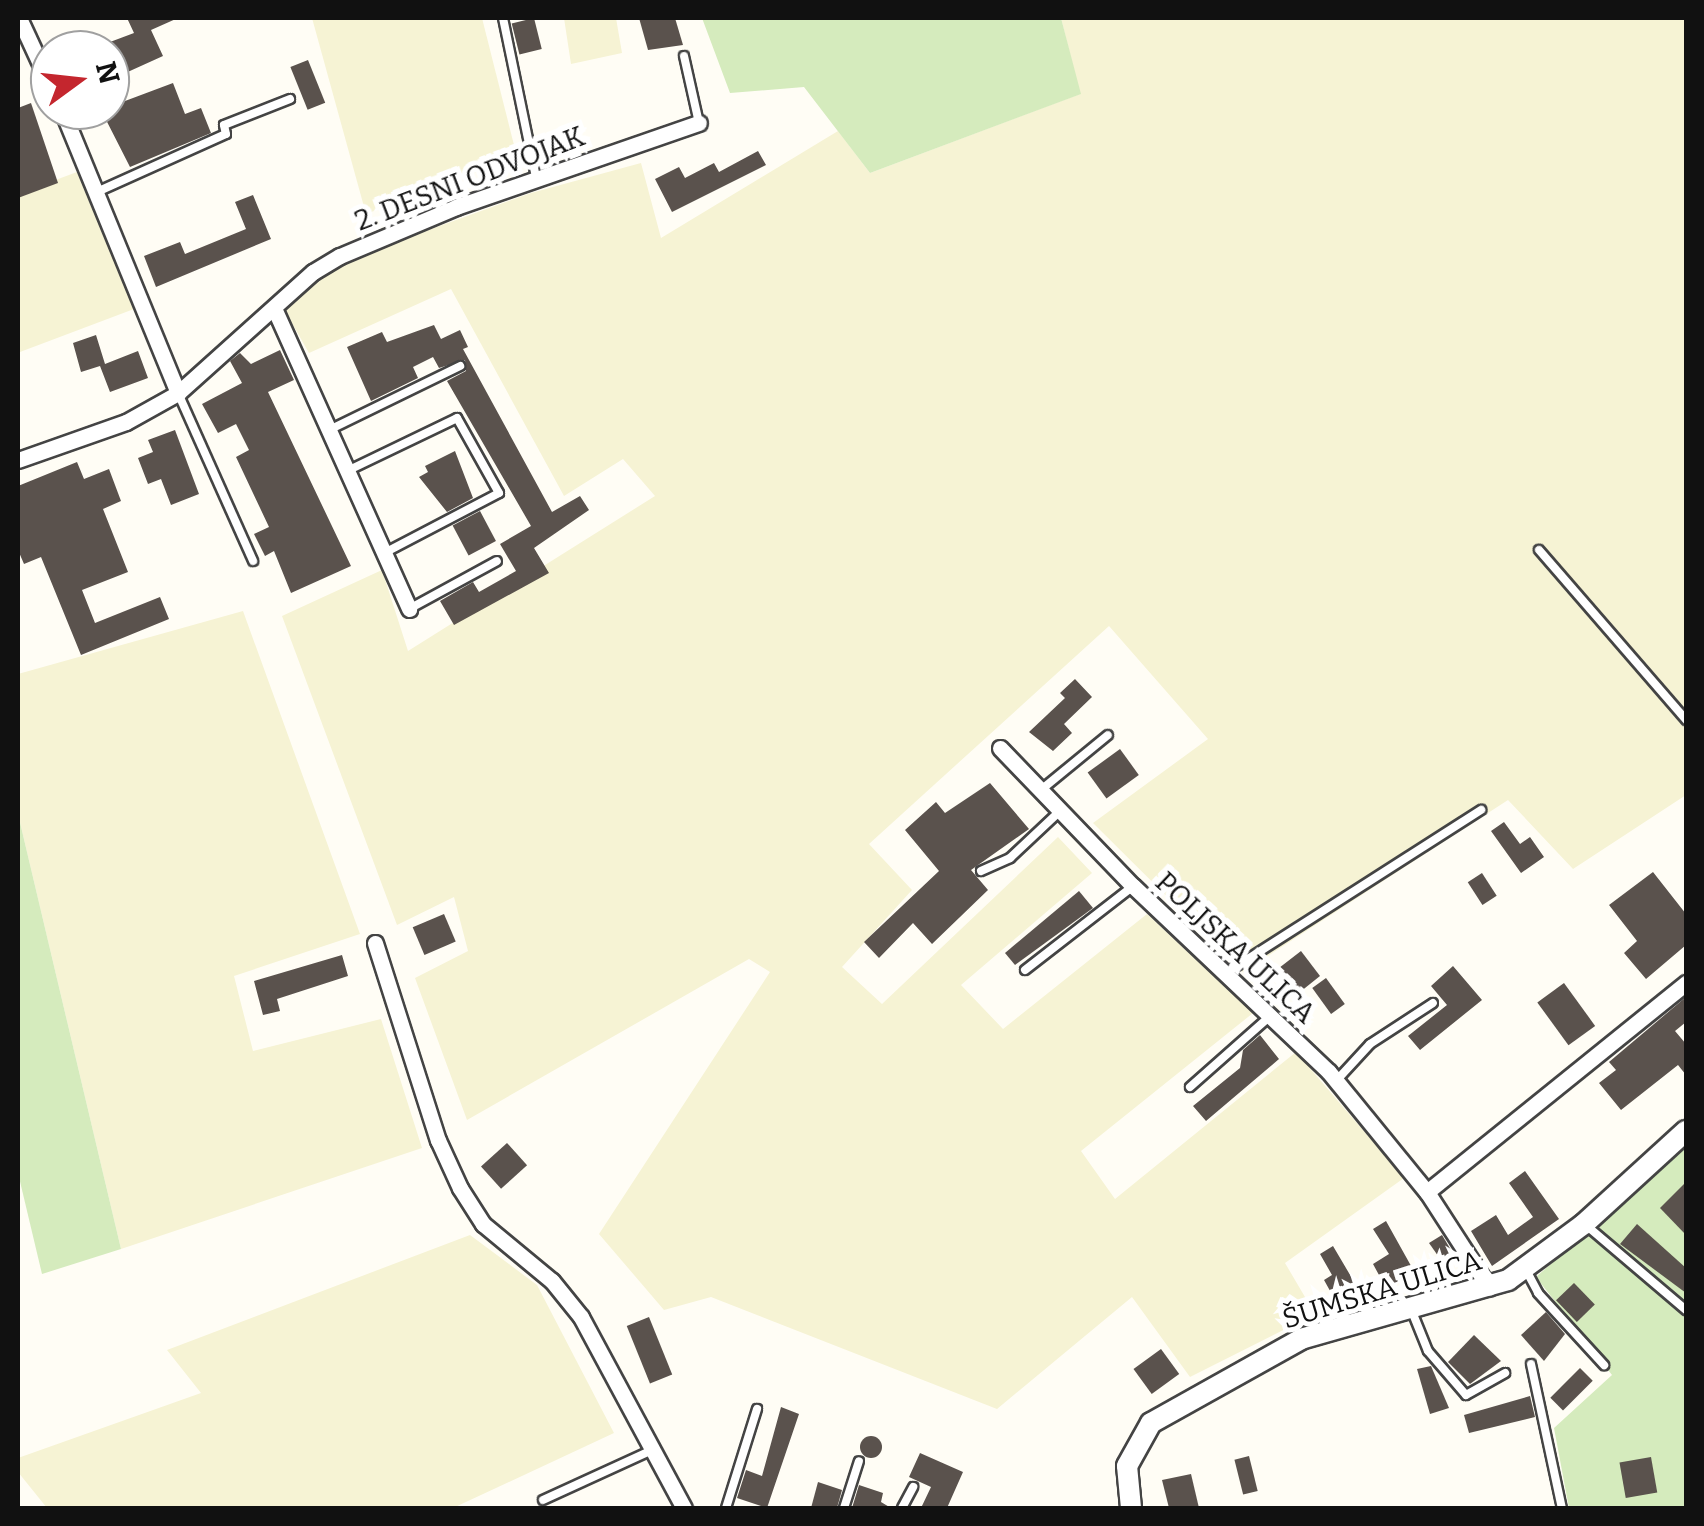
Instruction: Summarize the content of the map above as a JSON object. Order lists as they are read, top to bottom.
{
  "streets": {
    "street": ["2. DESNI ODVOJAK", "POLJSKA ULICA", "ŠUMSKA ULICA"]
  },
  "crossings": [
    ["POLJSKA ULICA", "ŠUMSKA ULICA"]
  ],
  "north": "right"
}
